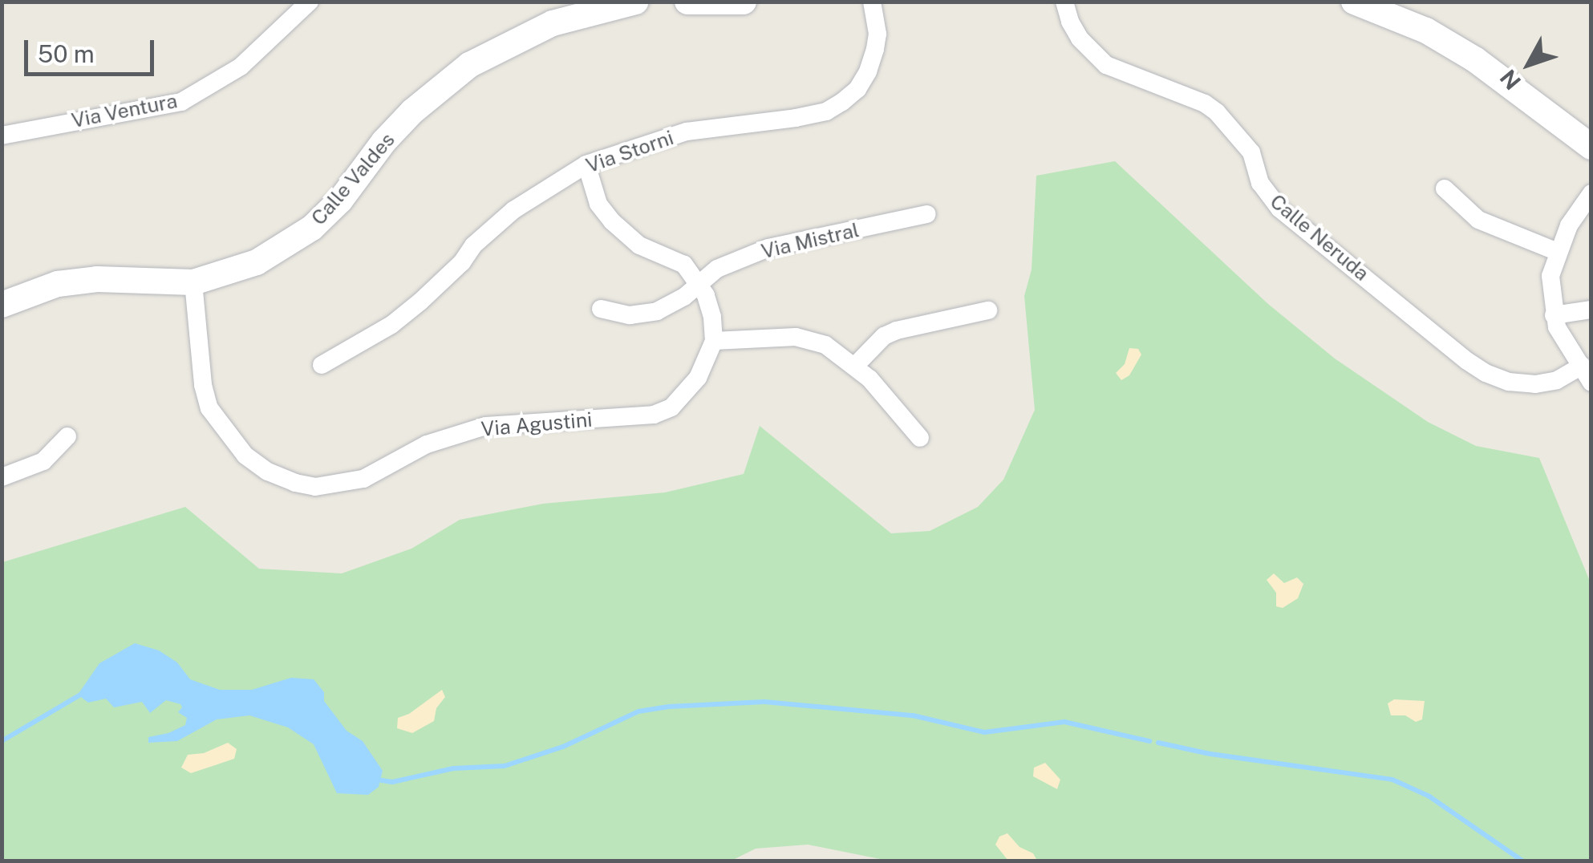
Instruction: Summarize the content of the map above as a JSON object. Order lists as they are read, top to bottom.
{
  "streets": {
    "street": [
      "Via Ventura",
      "Via Storni",
      "Calle Valdes",
      "Calle Neruda",
      "Via Mistral",
      "Via Agustini"
    ]
  },
  "crossings": [
    ["Calle Valdes", "Via Agustini"]
  ],
  "scale_bar": "50 m",
  "north": "bottom left"
}
